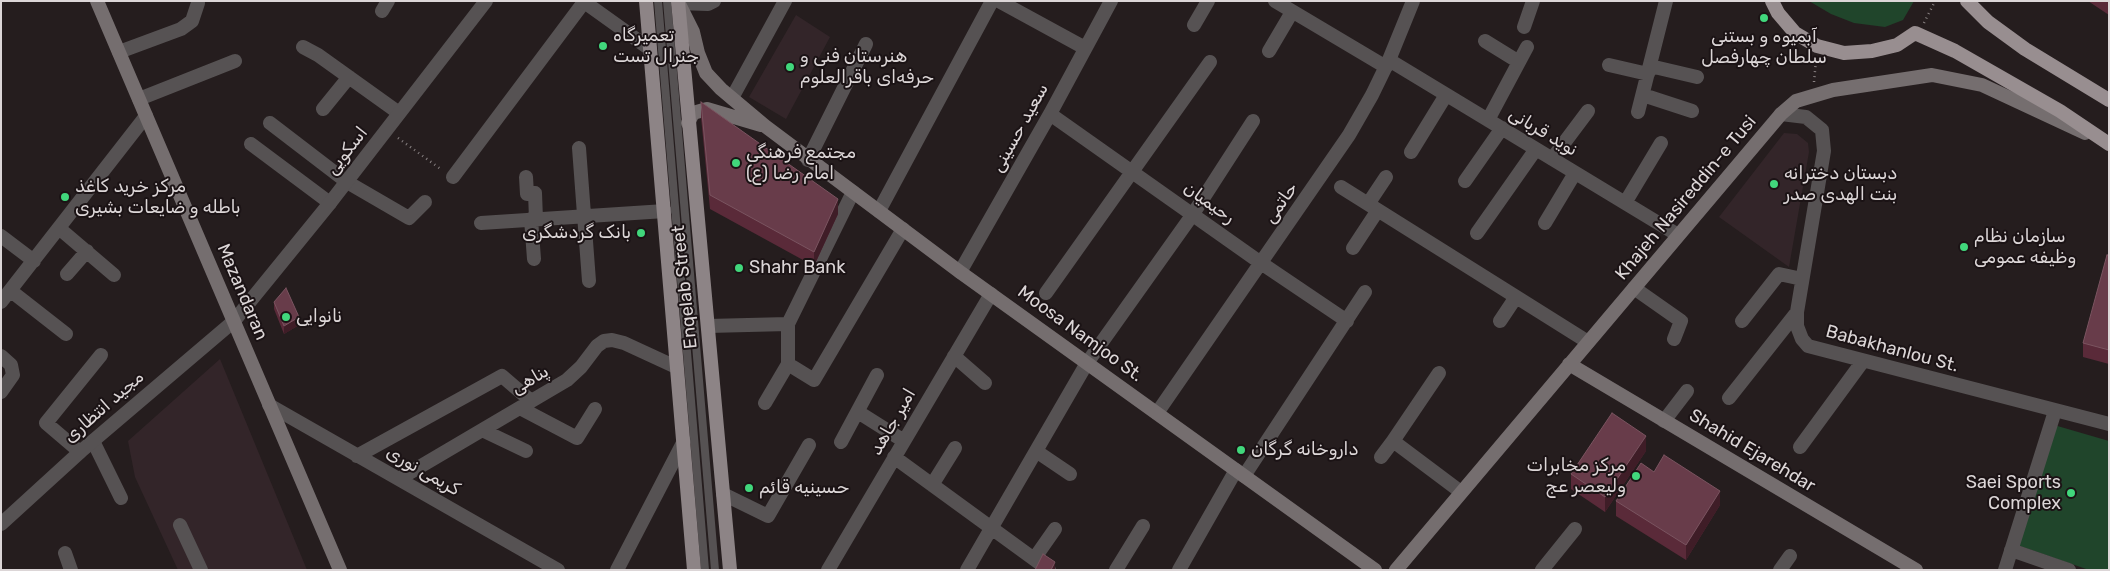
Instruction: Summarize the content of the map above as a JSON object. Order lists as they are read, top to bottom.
{
  "streets": {
    "main road": [
      "Khajeh Nasireddin-e Tusi",
      "Enqelab Street",
      "Mazandaran",
      "Moosa Namjoo St.",
      "Shahid Ejarehdar"
    ],
    "street": [
      "سعید حسینی",
      "نوید قربانی",
      "اسکویی",
      "رحیمیان",
      "حاتمی",
      "Babakhanlou St.",
      "پناهی",
      "مجید انتظاری",
      "امیر جاهد",
      "کریمی نوری"
    ]
  },
  "crossings": [
    ["سعید حسینی", "رحیمیان"],
    ["سعید حسینی", "Moosa Namjoo St."],
    ["نوید قربانی", "Khajeh Nasireddin-e Tusi"],
    ["نوید قربانی", "حاتمی"],
    ["اسکویی", "Mazandaran"],
    ["اسکویی", "مجید انتظاری"],
    ["Khajeh Nasireddin-e Tusi", "Babakhanlou St."],
    ["Khajeh Nasireddin-e Tusi", "Shahid Ejarehdar"],
    ["رحیمیان", "حاتمی"],
    ["حاتمی", "Moosa Namjoo St."],
    ["Enqelab Street", "Moosa Namjoo St."],
    ["Enqelab Street", "پناهی"],
    ["Mazandaran", "مجید انتظاری"],
    ["Mazandaran", "کریمی نوری"],
    ["Moosa Namjoo St.", "امیر جاهد"],
    ["پناهی", "کریمی نوری"]
  ],
  "places": [
    "آبمیوه و بستنی سلطان چهارفصل",
    "تعمیرگاه جنرال تست",
    "هنرستان فنی و حرفه‌ای باقرالعلوم",
    "مجتمع فرهنگی امام رضا (ع)",
    "دبستان دخترانه بنت الهدی صدر",
    "مرکز خرید کاغذ باطله و ضایعات بشیری",
    "بانک گردشگری",
    "سازمان نظام وظیفه عمومی",
    "Shahr Bank",
    "نانوایی",
    "داروخانه گرگان",
    "مرکز مخابرات ولیعصر عج",
    "حسینیه قائم",
    "Saei Sports Complex"
  ]
}
